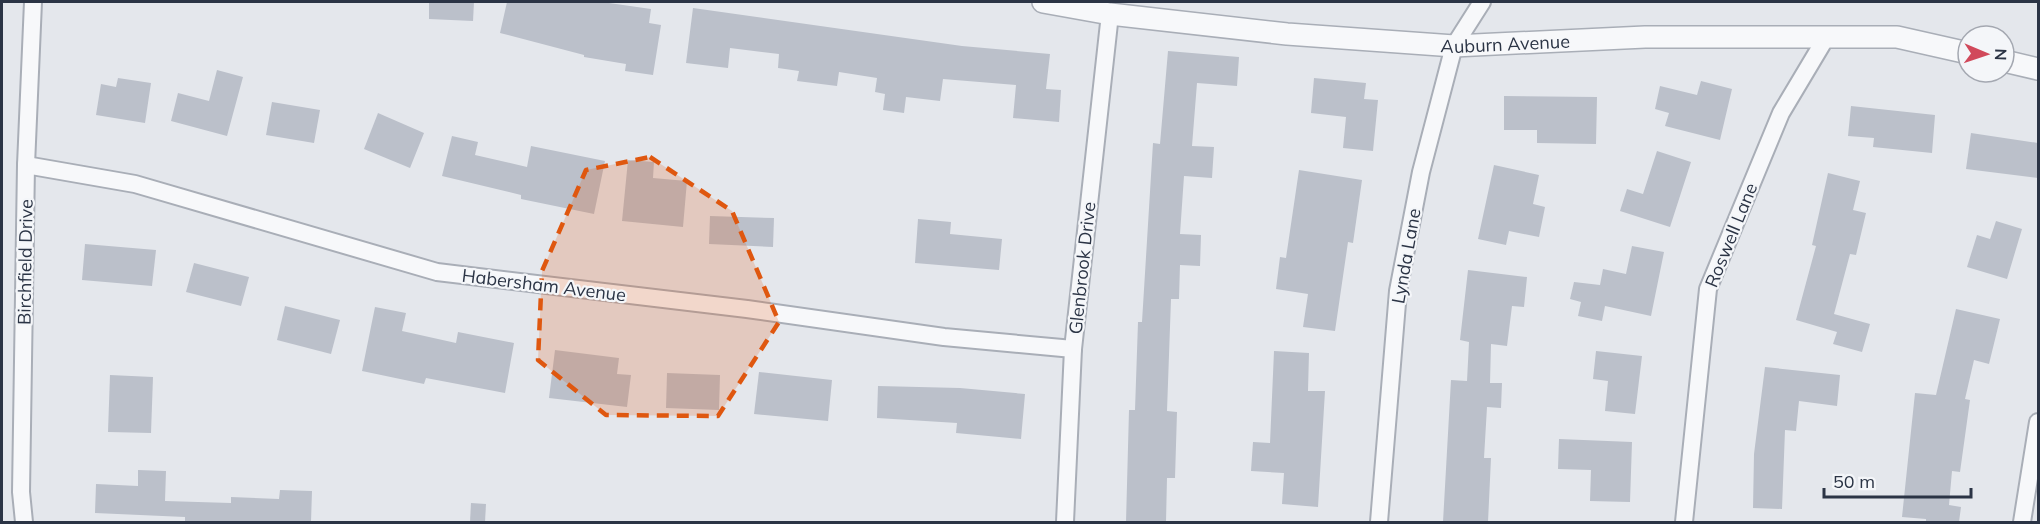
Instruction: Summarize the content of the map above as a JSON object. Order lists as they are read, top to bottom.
{
  "streets": {
    "street": [
      "Auburn Avenue",
      "Roswell Lane",
      "Lynda Lane",
      "Birchfield Drive",
      "Glenbrook Drive",
      "Habersham Avenue"
    ]
  },
  "crossings": [
    ["Auburn Avenue", "Roswell Lane"],
    ["Auburn Avenue", "Lynda Lane"],
    ["Auburn Avenue", "Glenbrook Drive"],
    ["Birchfield Drive", "Habersham Avenue"],
    ["Glenbrook Drive", "Habersham Avenue"]
  ],
  "scale_bar": "50 m",
  "north": "right"
}
